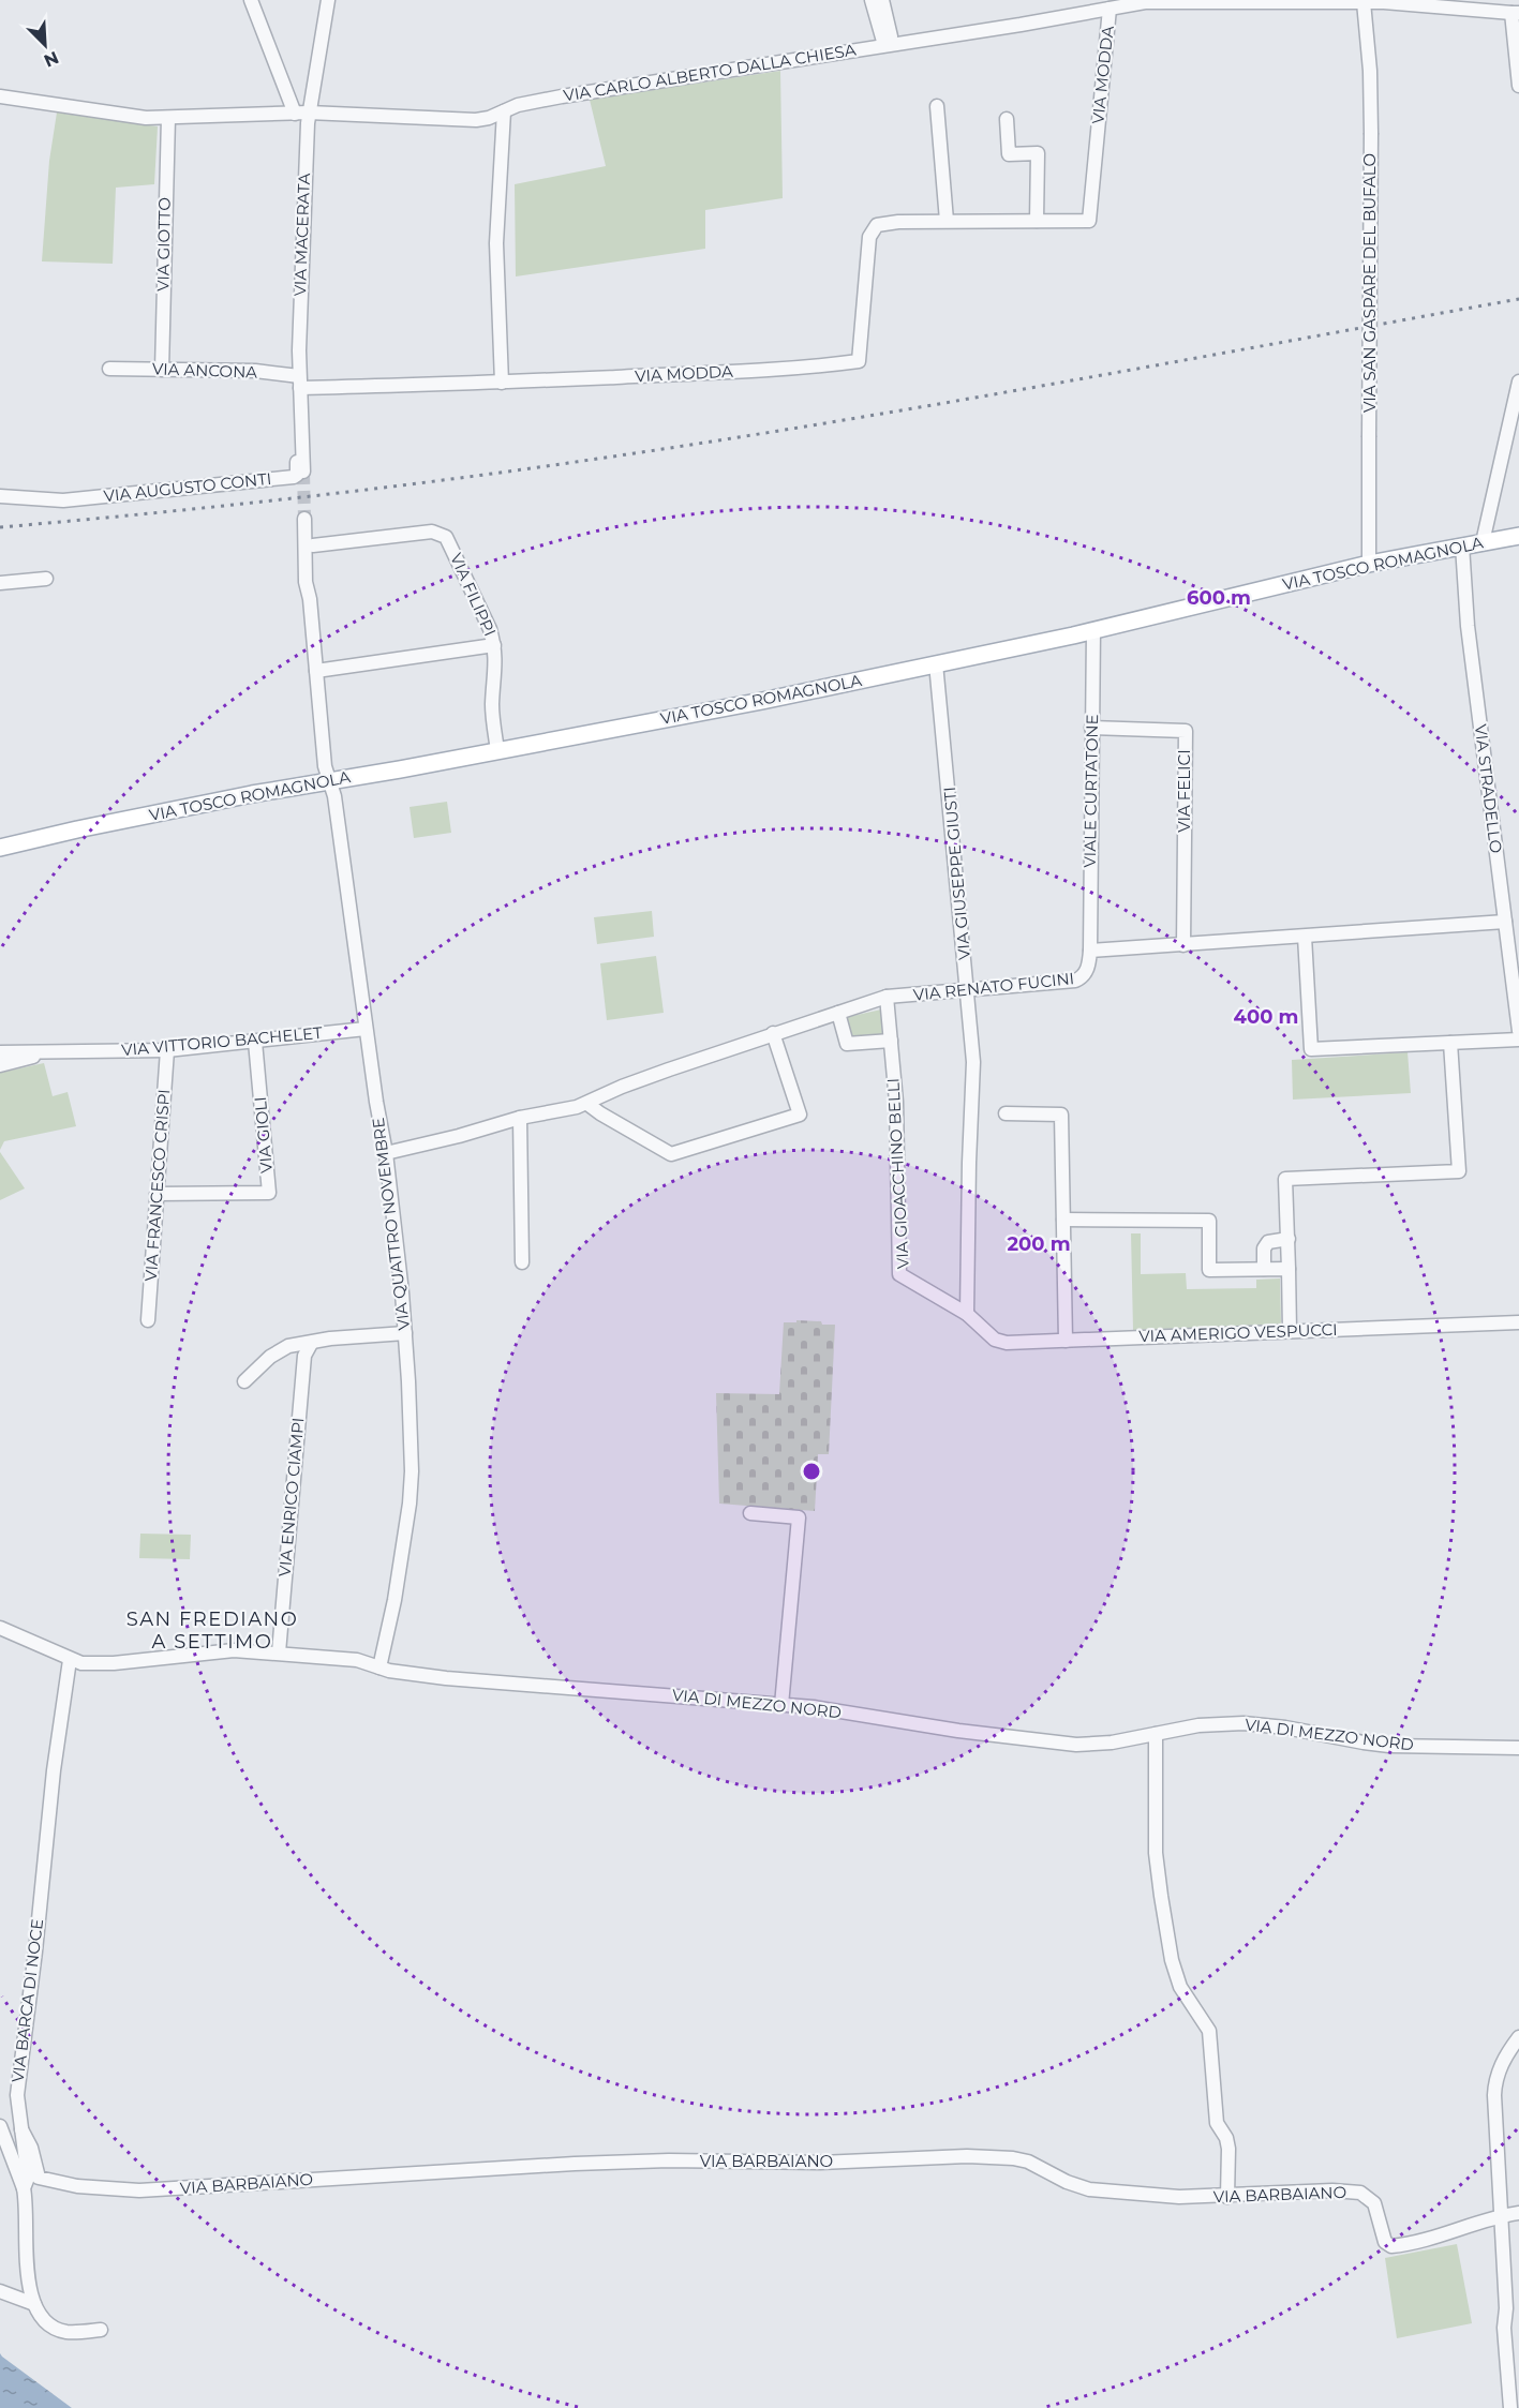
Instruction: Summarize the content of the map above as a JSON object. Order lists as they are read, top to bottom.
{
  "streets": {
    "main road": ["VIA TOSCO ROMAGNOLA"],
    "street": [
      "VIA CARLO ALBERTO DALLA CHIESA",
      "VIA MODDA",
      "VIA MACERATA",
      "VIA GIOTTO",
      "VIA SAN GASPARE DEL BUFALO",
      "VIA ANCONA",
      "VIA AUGUSTO CONTI",
      "VIA FILIPPI",
      "VIA STRADELLO",
      "VIALE CURTATONE",
      "VIA FELICI",
      "VIA GIUSEPPE GIUSTI",
      "VIA RENATO FUCINI",
      "VIA VITTORIO BACHELET",
      "VIA GIOLI",
      "VIA GIOACCHINO BELLI",
      "VIA FRANCESCO CRISPI",
      "VIA QUATTRO NOVEMBRE",
      "VIA AMERIGO VESPUCCI",
      "VIA ENRICO CIAMPI",
      "VIA DI MEZZO NORD",
      "VIA BARCA DI NOCE",
      "VIA BARBAIANO"
    ]
  },
  "crossings": [
    ["VIA CARLO ALBERTO DALLA CHIESA", "VIA MODDA"],
    ["VIA CARLO ALBERTO DALLA CHIESA", "VIA MACERATA"],
    ["VIA CARLO ALBERTO DALLA CHIESA", "VIA GIOTTO"],
    ["VIA MODDA", "VIA MACERATA"],
    ["VIA MODDA", "VIA SAN GASPARE DEL BUFALO"],
    ["VIA MODDA", "VIA ANCONA"],
    ["VIA MACERATA", "VIA ANCONA"],
    ["VIA MACERATA", "VIA AUGUSTO CONTI"],
    ["VIA GIOTTO", "VIA ANCONA"],
    ["VIA SAN GASPARE DEL BUFALO", "VIA TOSCO ROMAGNOLA"],
    ["VIA TOSCO ROMAGNOLA", "VIA FILIPPI"],
    ["VIA TOSCO ROMAGNOLA", "VIA STRADELLO"],
    ["VIA TOSCO ROMAGNOLA", "VIALE CURTATONE"],
    ["VIA TOSCO ROMAGNOLA", "VIA GIUSEPPE GIUSTI"],
    ["VIA TOSCO ROMAGNOLA", "VIA QUATTRO NOVEMBRE"],
    ["VIALE CURTATONE", "VIA FELICI"],
    ["VIALE CURTATONE", "VIA RENATO FUCINI"],
    ["VIA GIUSEPPE GIUSTI", "VIA RENATO FUCINI"],
    ["VIA GIUSEPPE GIUSTI", "VIA GIOACCHINO BELLI"],
    ["VIA GIUSEPPE GIUSTI", "VIA AMERIGO VESPUCCI"],
    ["VIA RENATO FUCINI", "VIA GIOACCHINO BELLI"],
    ["VIA RENATO FUCINI", "VIA QUATTRO NOVEMBRE"],
    ["VIA VITTORIO BACHELET", "VIA GIOLI"],
    ["VIA VITTORIO BACHELET", "VIA FRANCESCO CRISPI"],
    ["VIA VITTORIO BACHELET", "VIA QUATTRO NOVEMBRE"],
    ["VIA GIOLI", "VIA FRANCESCO CRISPI"],
    ["VIA GIOACCHINO BELLI", "VIA AMERIGO VESPUCCI"],
    ["VIA QUATTRO NOVEMBRE", "VIA DI MEZZO NORD"],
    ["VIA ENRICO CIAMPI", "VIA DI MEZZO NORD"],
    ["VIA DI MEZZO NORD", "VIA BARCA DI NOCE"],
    ["VIA BARCA DI NOCE", "VIA BARBAIANO"]
  ],
  "districts": ["SAN FREDIANO A SETTIMO"],
  "north": "bottom right",
  "rings": ["600 m", "400 m", "200 m"]
}
